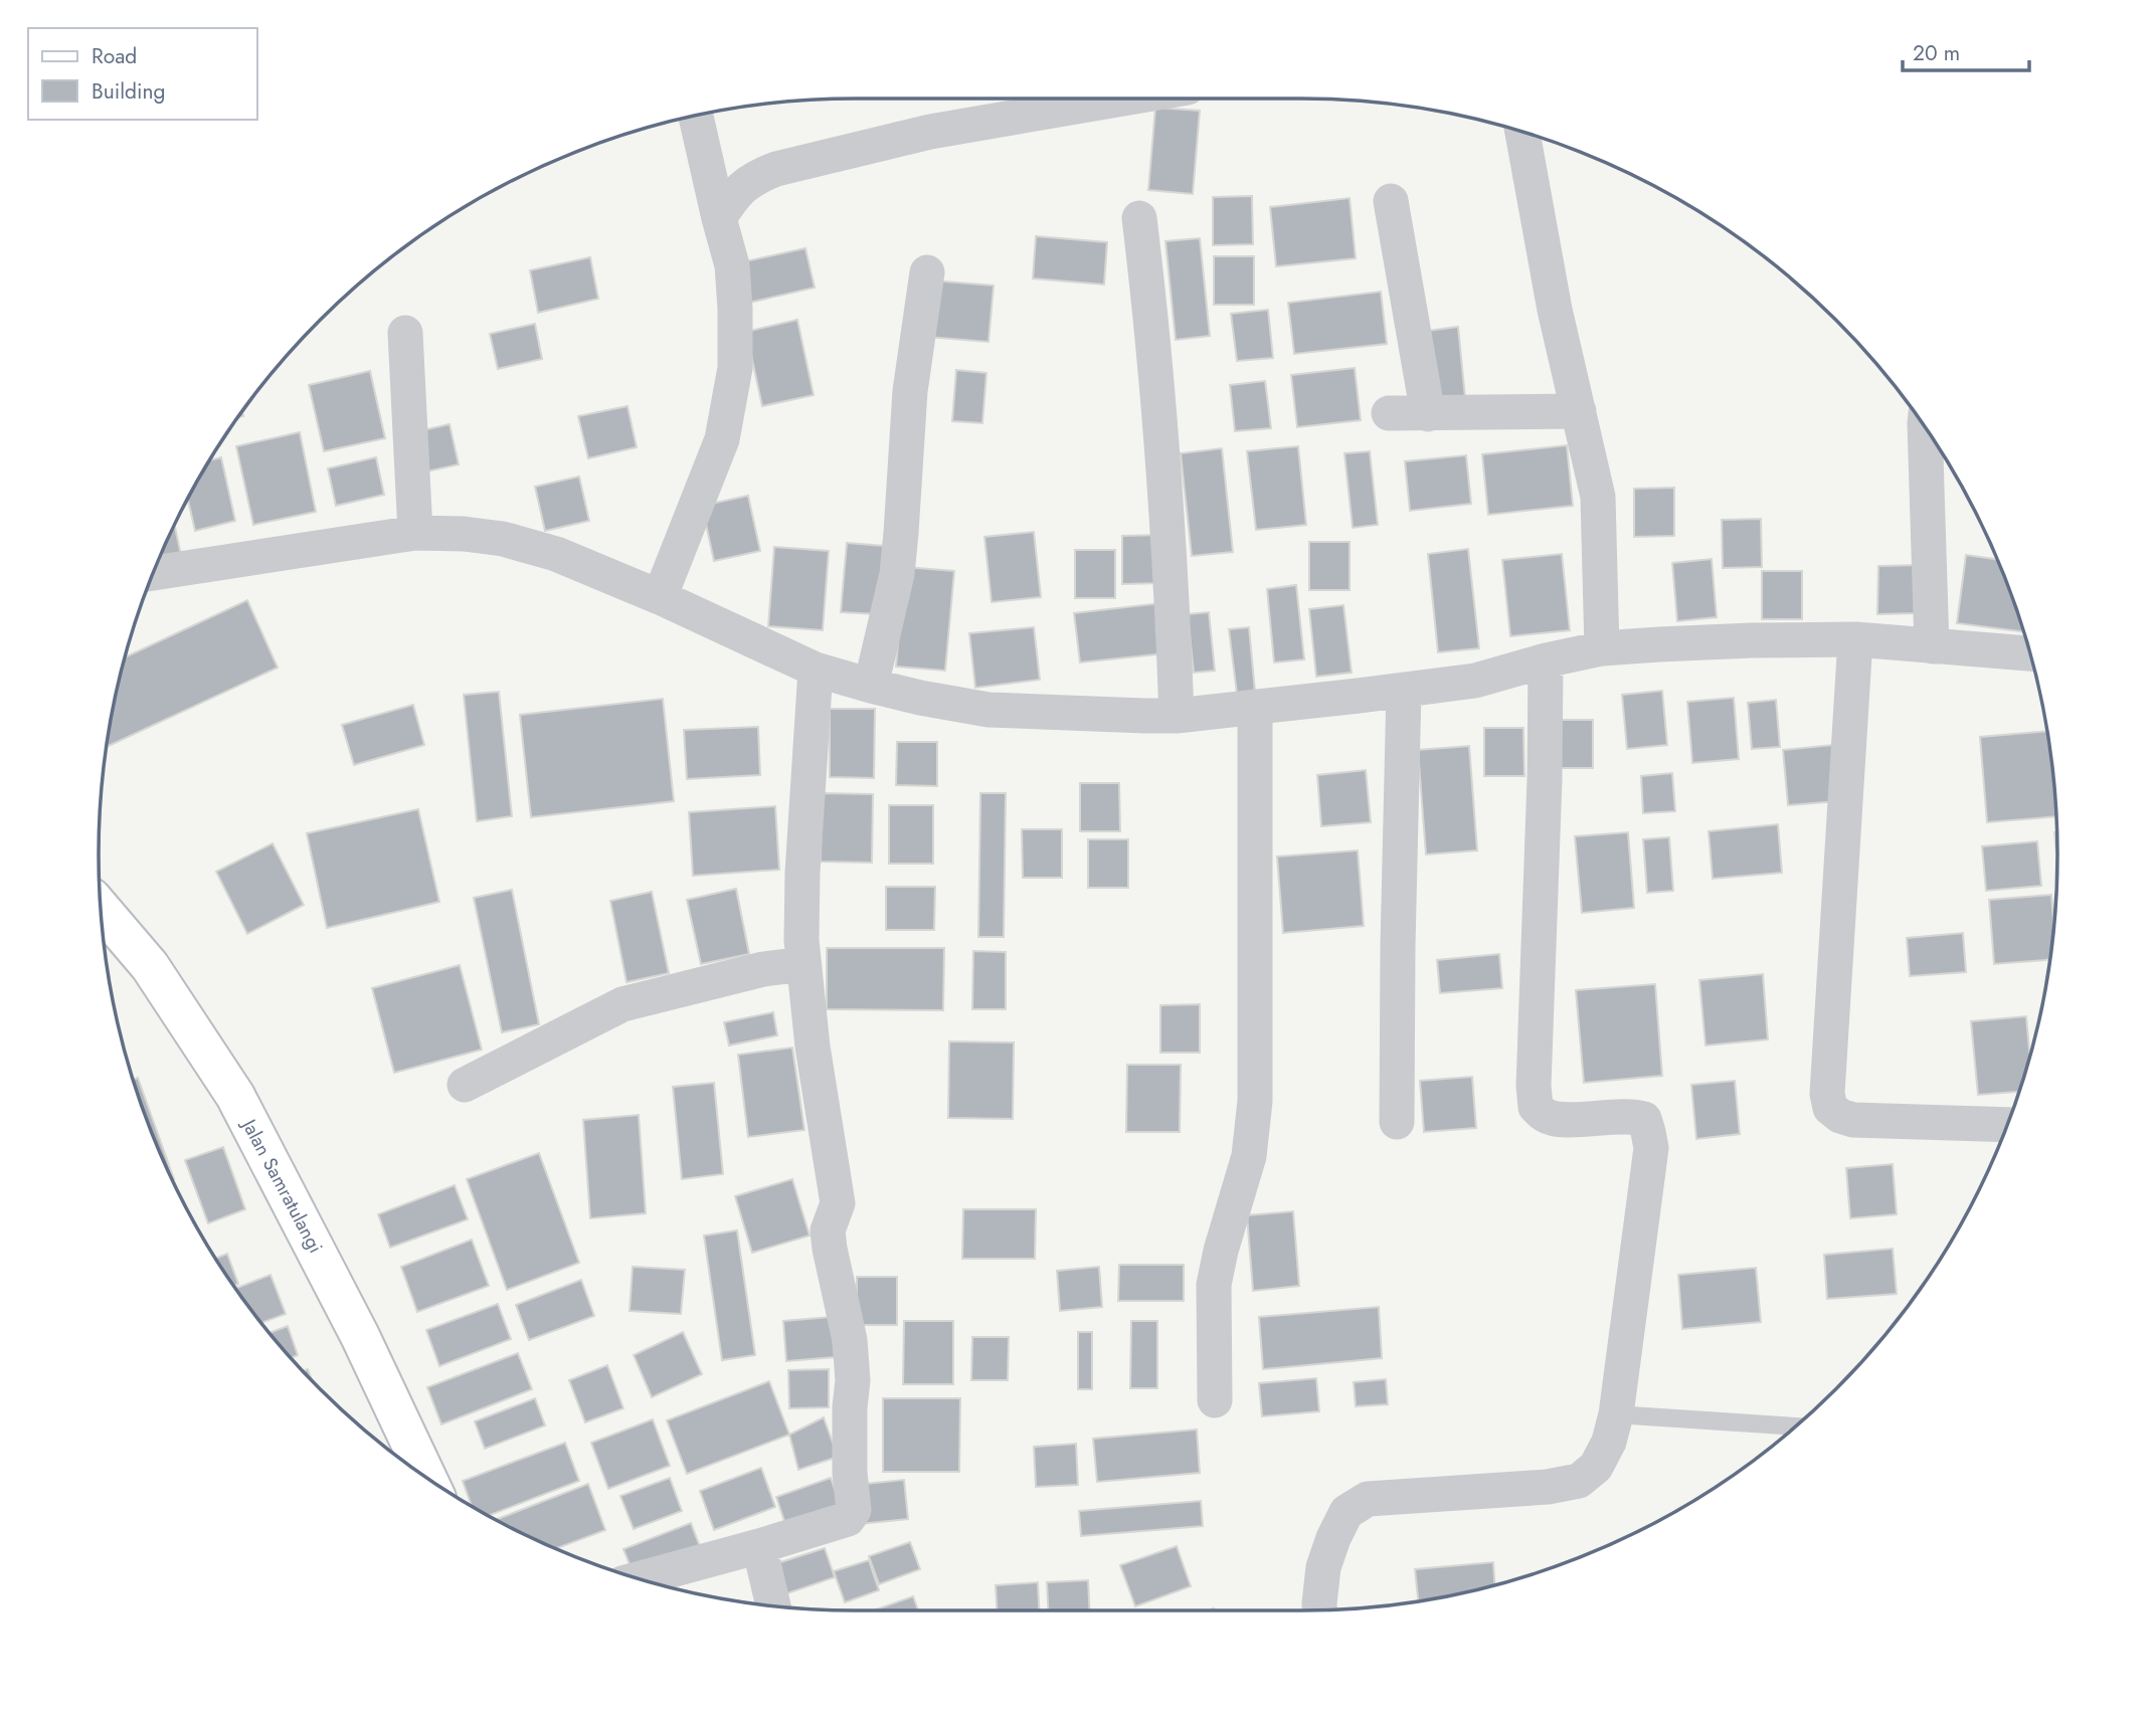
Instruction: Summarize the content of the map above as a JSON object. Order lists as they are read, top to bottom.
{
  "streets": {
    "main road": ["Jalan Samratulangi"]
  },
  "legend": ["Road", "Building"],
  "scale_bar": "20 m"
}
